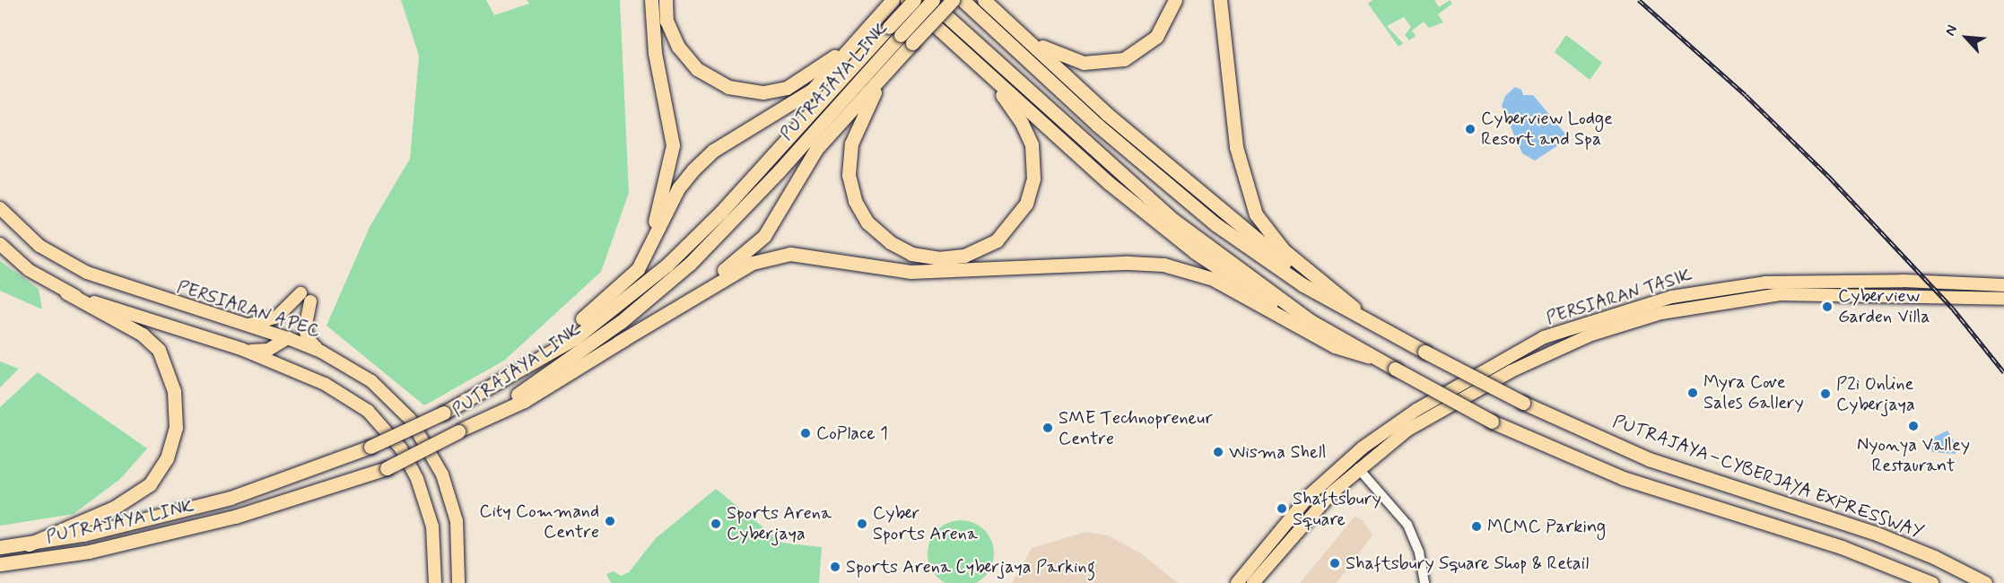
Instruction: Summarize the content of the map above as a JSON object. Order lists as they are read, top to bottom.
{
  "streets": {
    "highway": ["PUTRAJAYA LINK", "PUTRAJAYA–CYBERJAYA EXPRESSWAY"],
    "main road": ["PERSIARAN TASIK", "PERSIARAN APEC"]
  },
  "places": [
    "Cyberview Lodge Resort and Spa",
    "Cyberview Garden Villa",
    "Myra Cove Sales Gallery",
    "P2i Online Cyberjaya",
    "Nyonya Valley Restaurant",
    "SME Technopreneur Centre",
    "CoPlace 1",
    "Wisma Shell",
    "Shaftsbury Square",
    "City Command Centre",
    "Sports Arena Cyberjaya",
    "Cyber Sports Arena",
    "MCMC Parking",
    "Shaftsbury Square Shop & Retail",
    "Sports Arena Cyberjaya Parking"
  ],
  "north": "top left"
}
